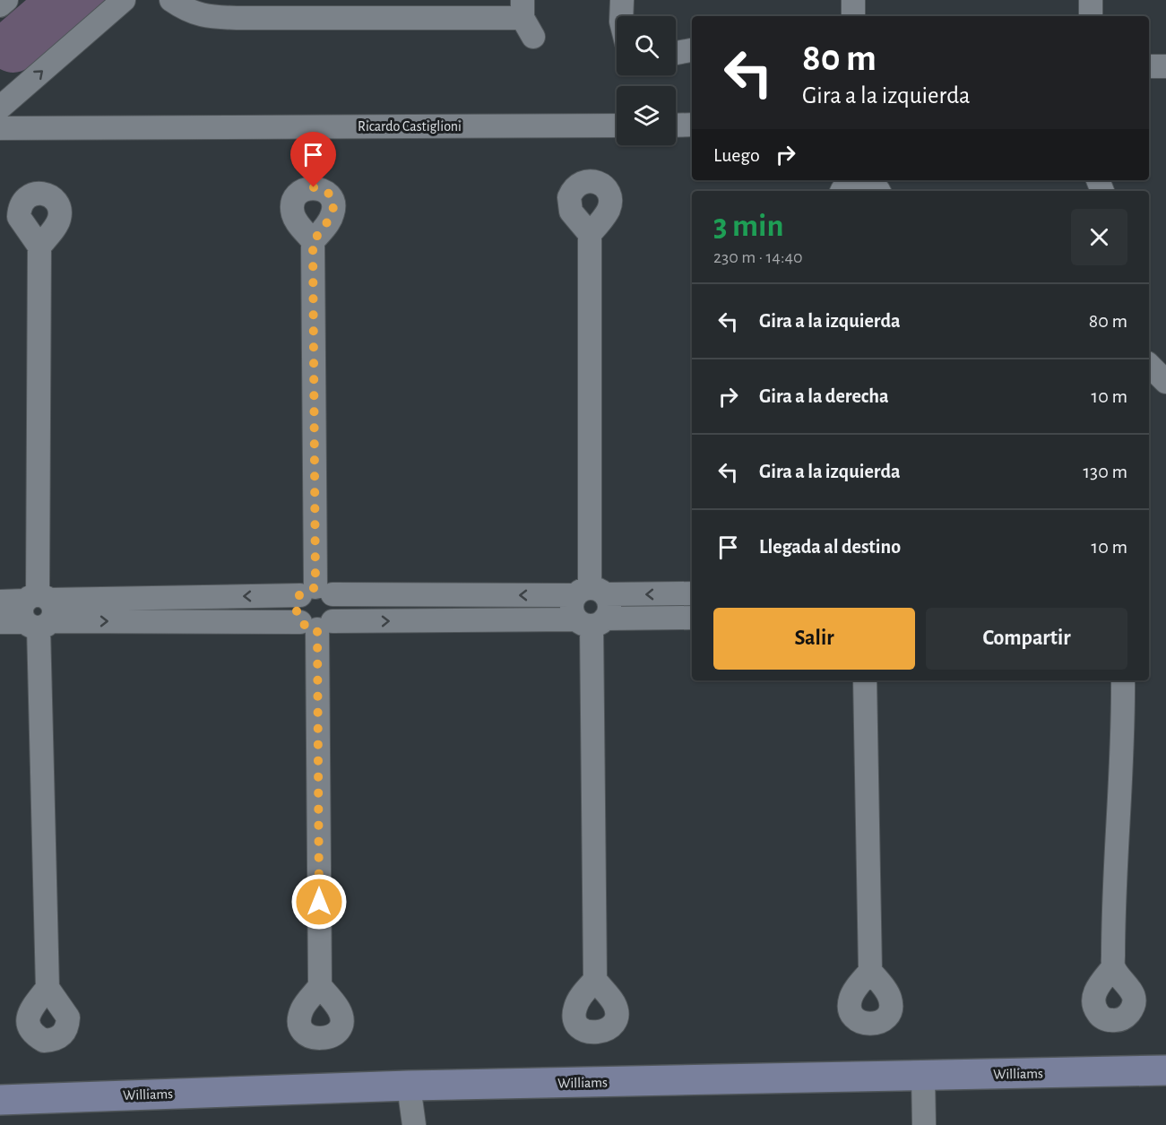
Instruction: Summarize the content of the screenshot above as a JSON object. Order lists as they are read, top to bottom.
{
  "streets": {
    "street": ["Ricardo Castiglioni", "Williams"]
  },
  "page": {
    "turn": ["80 m", "Gira a la izquierda"],
    "then": "Luego",
    "heading": ["3 min", "230 m · 14:40"],
    "list": [
      {
        "name": "Gira a la izquierda",
        "value": "80 m"
      },
      {
        "name": "Gira a la derecha",
        "value": "10 m"
      },
      {
        "name": "Gira a la izquierda",
        "value": "130 m"
      },
      {
        "name": "Llegada al destino",
        "value": "10 m"
      }
    ],
    "buttons": ["Salir", "Compartir"]
  }
}
